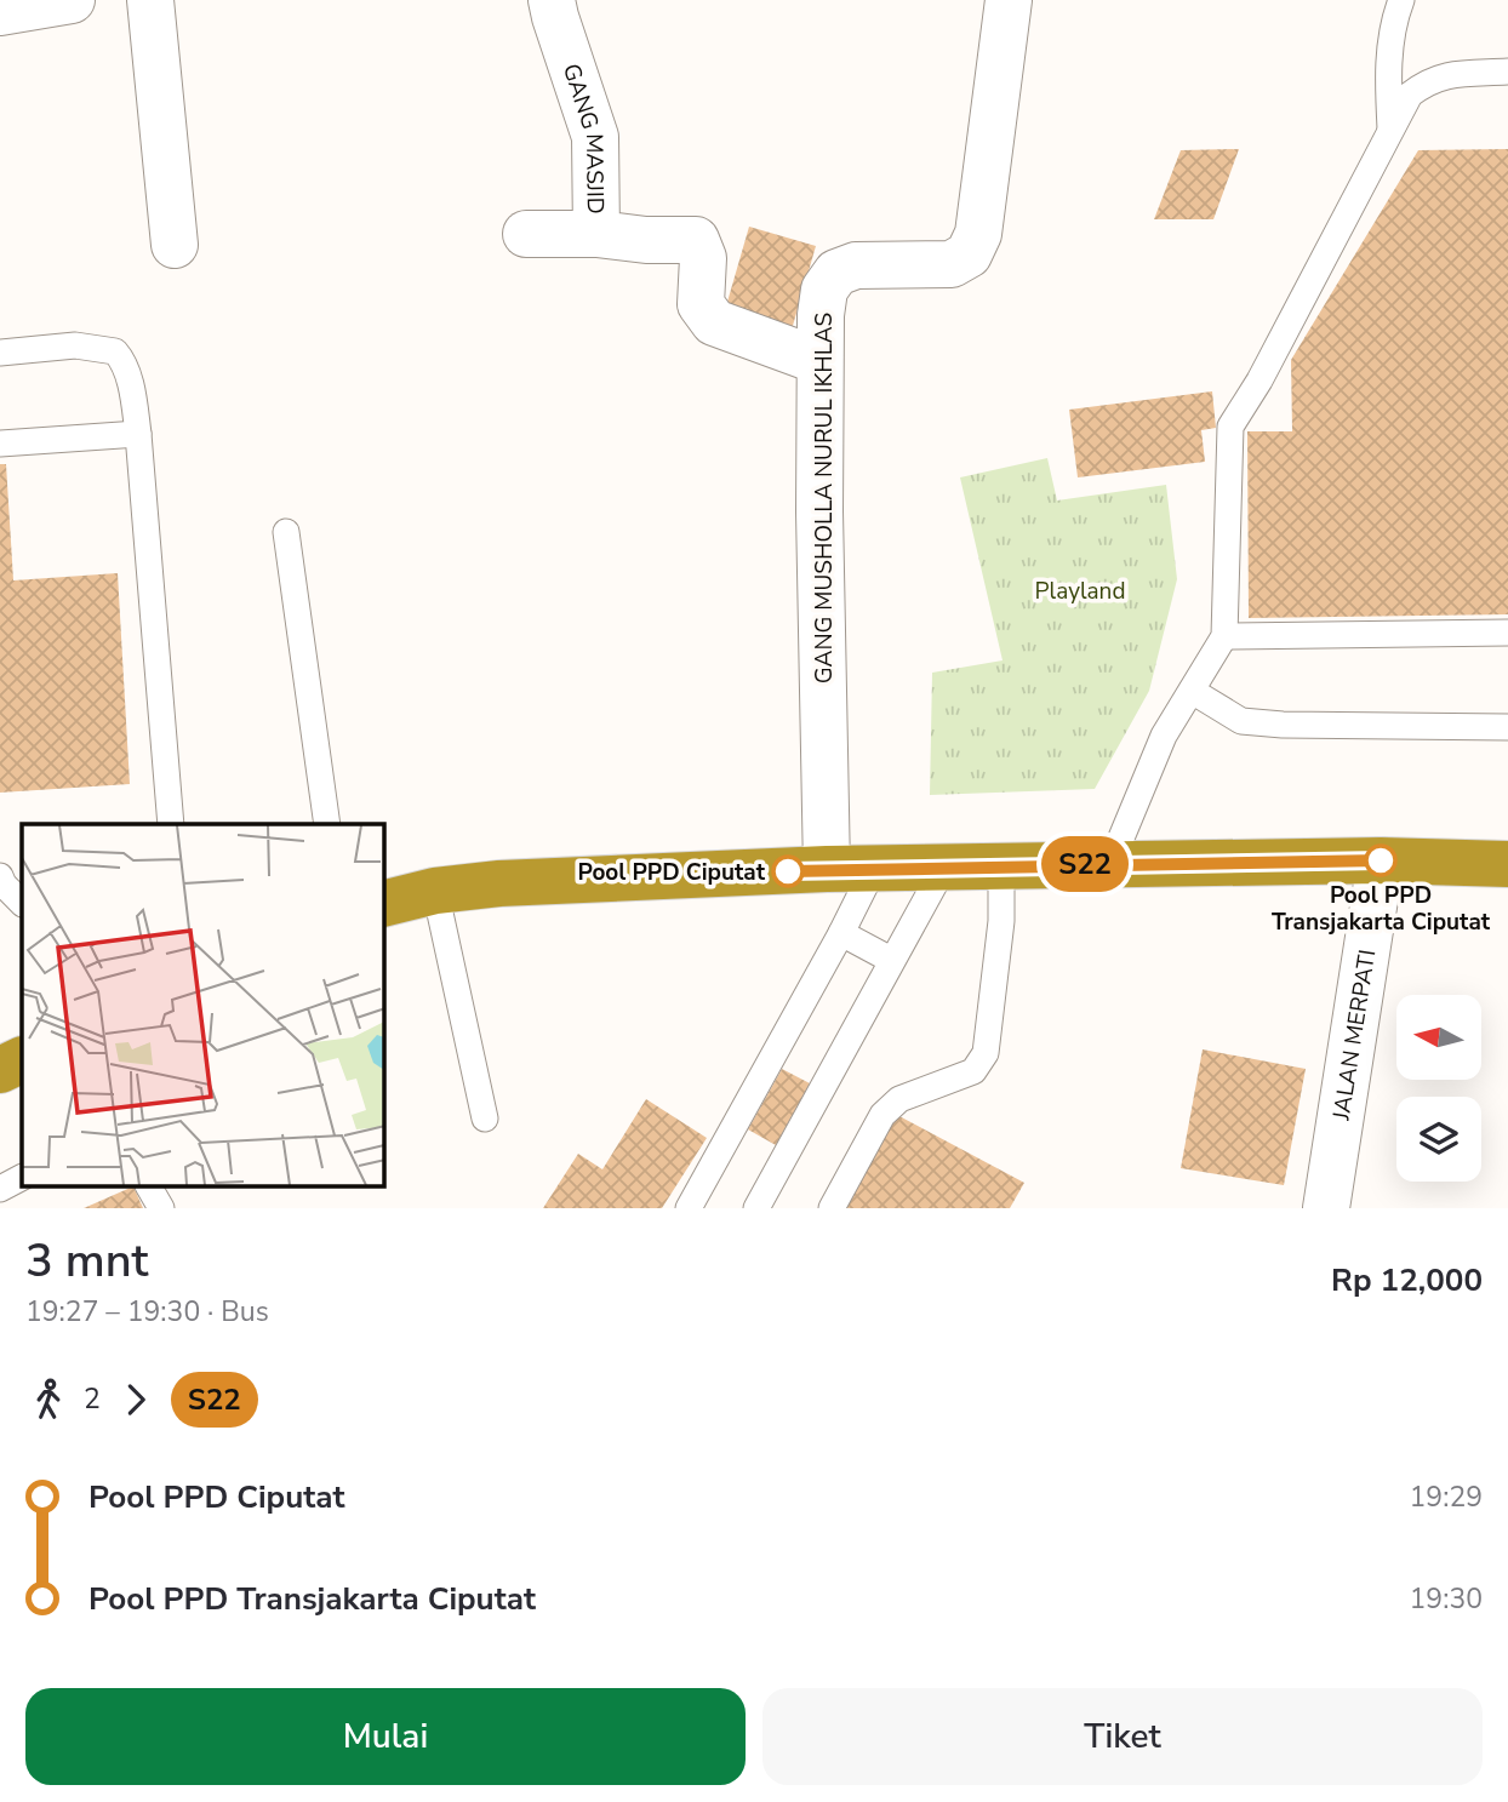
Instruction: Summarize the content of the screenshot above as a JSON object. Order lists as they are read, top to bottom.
{
  "streets": {
    "street": ["GANG MASJID", "GANG MUSHOLLA NURUL IKHLAS", "JALAN MERPATI"]
  },
  "crossings": [
    ["GANG MASJID", "GANG MUSHOLLA NURUL IKHLAS"]
  ],
  "parks": ["Playland"],
  "places": ["Pool PPD Transjakarta Ciputat", "Pool PPD Ciputat"],
  "lines": ["bus line S22"],
  "north": "left",
  "page": {
    "on_map": "S22",
    "heading": ["3 mnt", "19:27 – 19:30 · Bus", "Rp 12,000"],
    "legs": ["2", "S22"],
    "list": [
      {
        "name": "Pool PPD Ciputat",
        "value": "19:29"
      },
      {
        "name": "Pool PPD Transjakarta Ciputat",
        "value": "19:30"
      }
    ],
    "buttons": ["Mulai", "Tiket"]
  }
}
